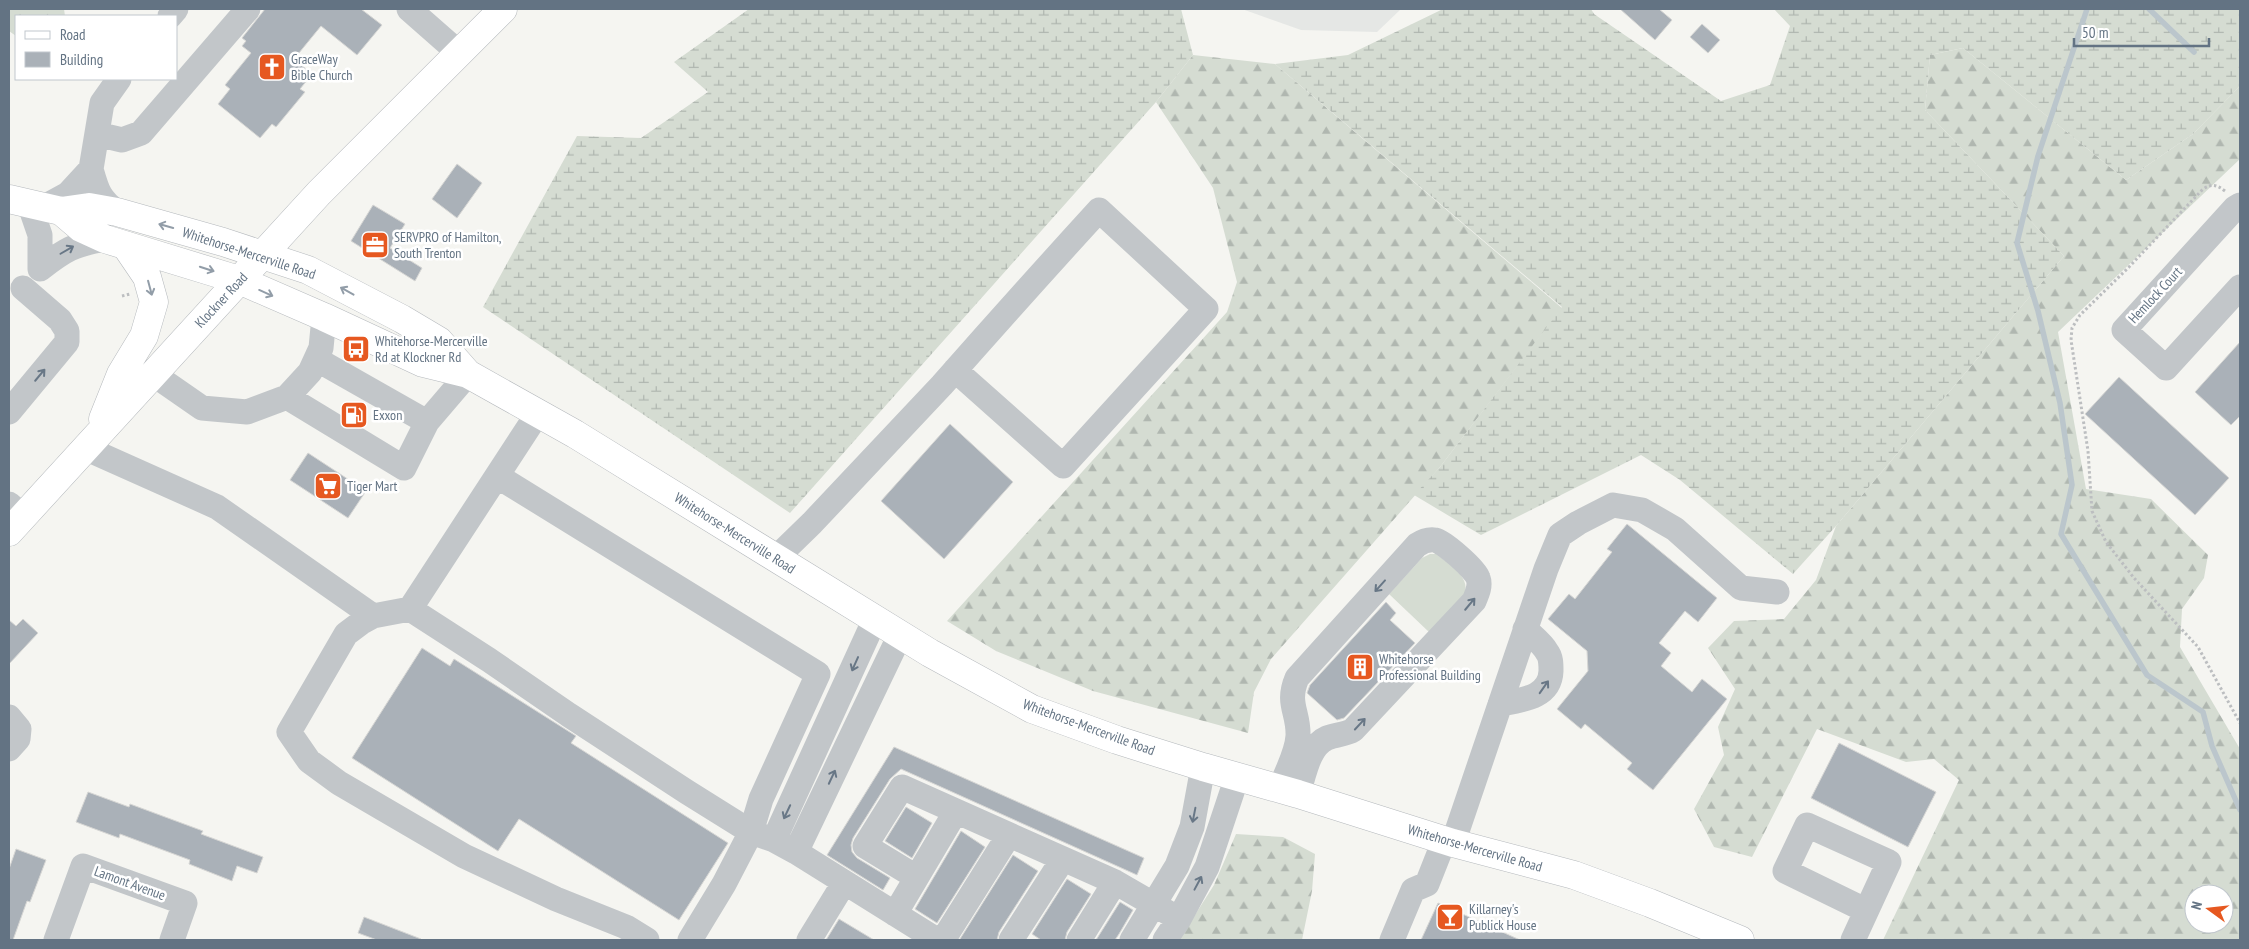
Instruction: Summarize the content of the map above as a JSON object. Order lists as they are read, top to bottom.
{
  "streets": {
    "main road": ["Whitehorse-Mercerville Road", "Klockner Road"],
    "lane": ["Hemlock Court", "Lamont Avenue"]
  },
  "crossings": [
    ["Whitehorse-Mercerville Road", "Klockner Road"]
  ],
  "places": {
    "church": ["GraceWay Bible Church"],
    "office": ["SERVPRO of Hamilton, South Trenton"],
    "bus stop": ["Whitehorse-Mercerville Rd at Klockner Rd"],
    "fuel station": ["Exxon"],
    "supermarket": ["Tiger Mart"],
    "building": ["Whitehorse Professional Building"],
    "bar": ["Killarney's Publick House"]
  },
  "legend": ["Road", "Building"],
  "scale_bar": "50 m",
  "north": "left"
}
